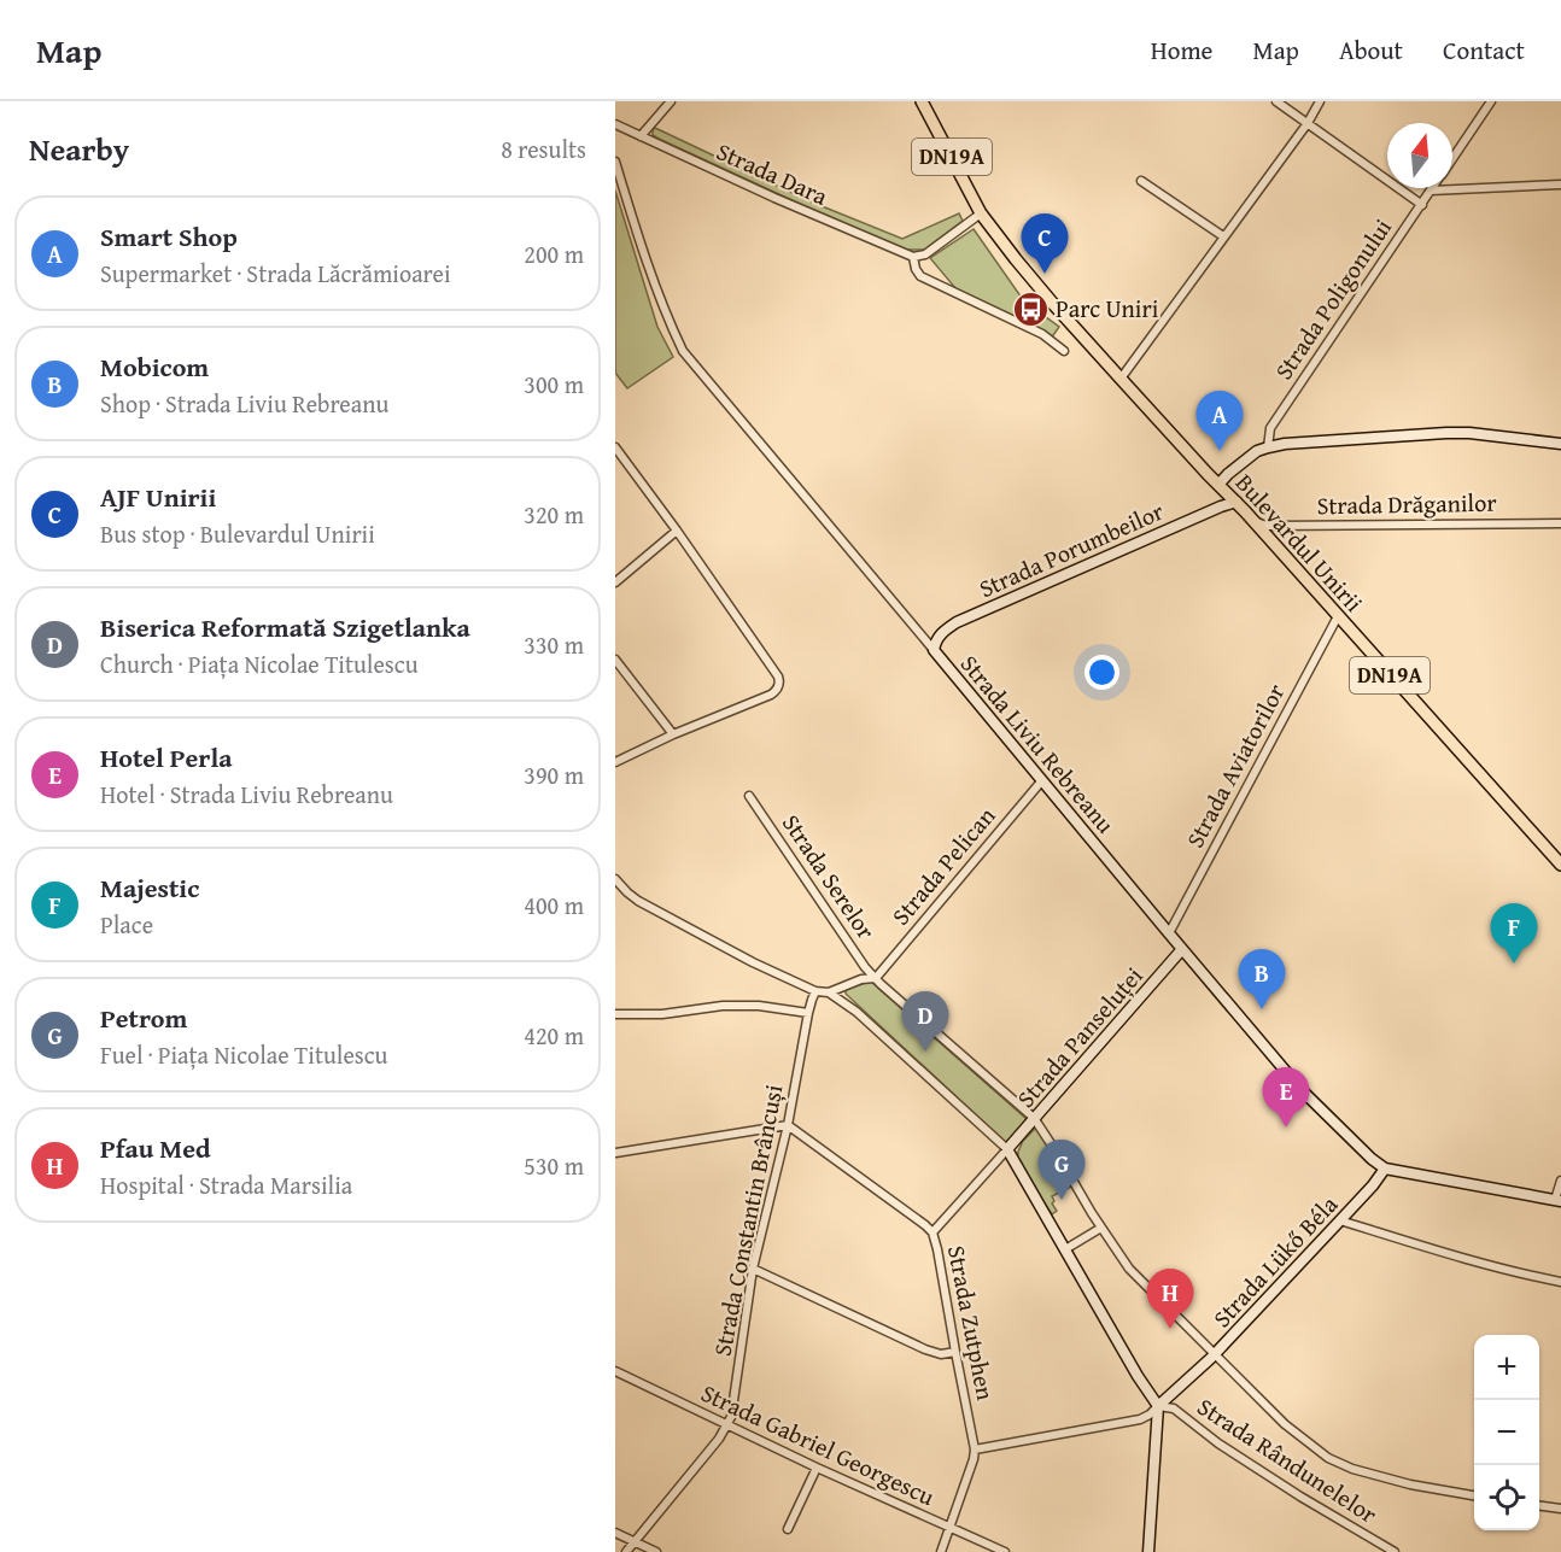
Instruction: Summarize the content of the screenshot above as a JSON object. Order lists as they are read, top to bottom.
{
  "streets": {
    "main road": [
      "DN19A",
      "Bulevardul Unirii",
      "Strada Porumbeilor",
      "Strada Liviu Rebreanu",
      "Strada Panseluței",
      "Strada Lükő Béla"
    ],
    "street": [
      "Strada Dara",
      "Strada Poligonului",
      "Strada Drăganilor",
      "Strada Aviatorilor",
      "Strada Pelican",
      "Strada Serelor",
      "Strada Constantin Brâncuși",
      "Strada Zutphen",
      "Strada Gabriel Georgescu",
      "Strada Rândunelelor"
    ]
  },
  "crossings": [
    ["DN19A", "Bulevardul Unirii"],
    ["Strada Drăganilor", "Bulevardul Unirii"],
    ["Bulevardul Unirii", "Strada Porumbeilor"],
    ["Bulevardul Unirii", "Strada Aviatorilor"],
    ["Strada Porumbeilor", "Strada Liviu Rebreanu"],
    ["Strada Liviu Rebreanu", "Strada Aviatorilor"],
    ["Strada Liviu Rebreanu", "Strada Pelican"],
    ["Strada Liviu Rebreanu", "Strada Panseluței"],
    ["Strada Liviu Rebreanu", "Strada Lükő Béla"],
    ["Strada Pelican", "Strada Serelor"],
    ["Strada Serelor", "Strada Panseluței"],
    ["Strada Serelor", "Strada Lükő Béla"],
    ["Strada Constantin Brâncuși", "Strada Zutphen"],
    ["Strada Constantin Brâncuși", "Strada Gabriel Georgescu"],
    ["Strada Lükő Béla", "Strada Rândunelelor"],
    ["Strada Zutphen", "Strada Gabriel Georgescu"]
  ],
  "places": {
    "bus stop": ["Parc Uniri"]
  },
  "north": "top",
  "page": {
    "header": "Map",
    "nav": [
      "Home",
      "Map",
      "About",
      "Contact"
    ],
    "heading": ["Nearby", "8 results"],
    "list": [
      {
        "mark": "A",
        "name": "Smart Shop",
        "note": "Supermarket · Strada Lăcrămioarei",
        "value": "200 m"
      },
      {
        "mark": "B",
        "name": "Mobicom",
        "note": "Shop · Strada Liviu Rebreanu",
        "value": "300 m"
      },
      {
        "mark": "C",
        "name": "AJF Unirii",
        "note": "Bus stop · Bulevardul Unirii",
        "value": "320 m"
      },
      {
        "mark": "D",
        "name": "Biserica Reformată Szigetlanka",
        "note": "Church · Piața Nicolae Titulescu",
        "value": "330 m"
      },
      {
        "mark": "E",
        "name": "Hotel Perla",
        "note": "Hotel · Strada Liviu Rebreanu",
        "value": "390 m"
      },
      {
        "mark": "F",
        "name": "Majestic",
        "note": "Place",
        "value": "400 m"
      },
      {
        "mark": "G",
        "name": "Petrom",
        "note": "Fuel · Piața Nicolae Titulescu",
        "value": "420 m"
      },
      {
        "mark": "H",
        "name": "Pfau Med",
        "note": "Hospital · Strada Marsilia",
        "value": "530 m"
      }
    ],
    "pins": [
      "C",
      "A",
      "F",
      "B",
      "D",
      "E",
      "G",
      "H"
    ],
    "map_buttons": ["+", "−"]
  }
}
